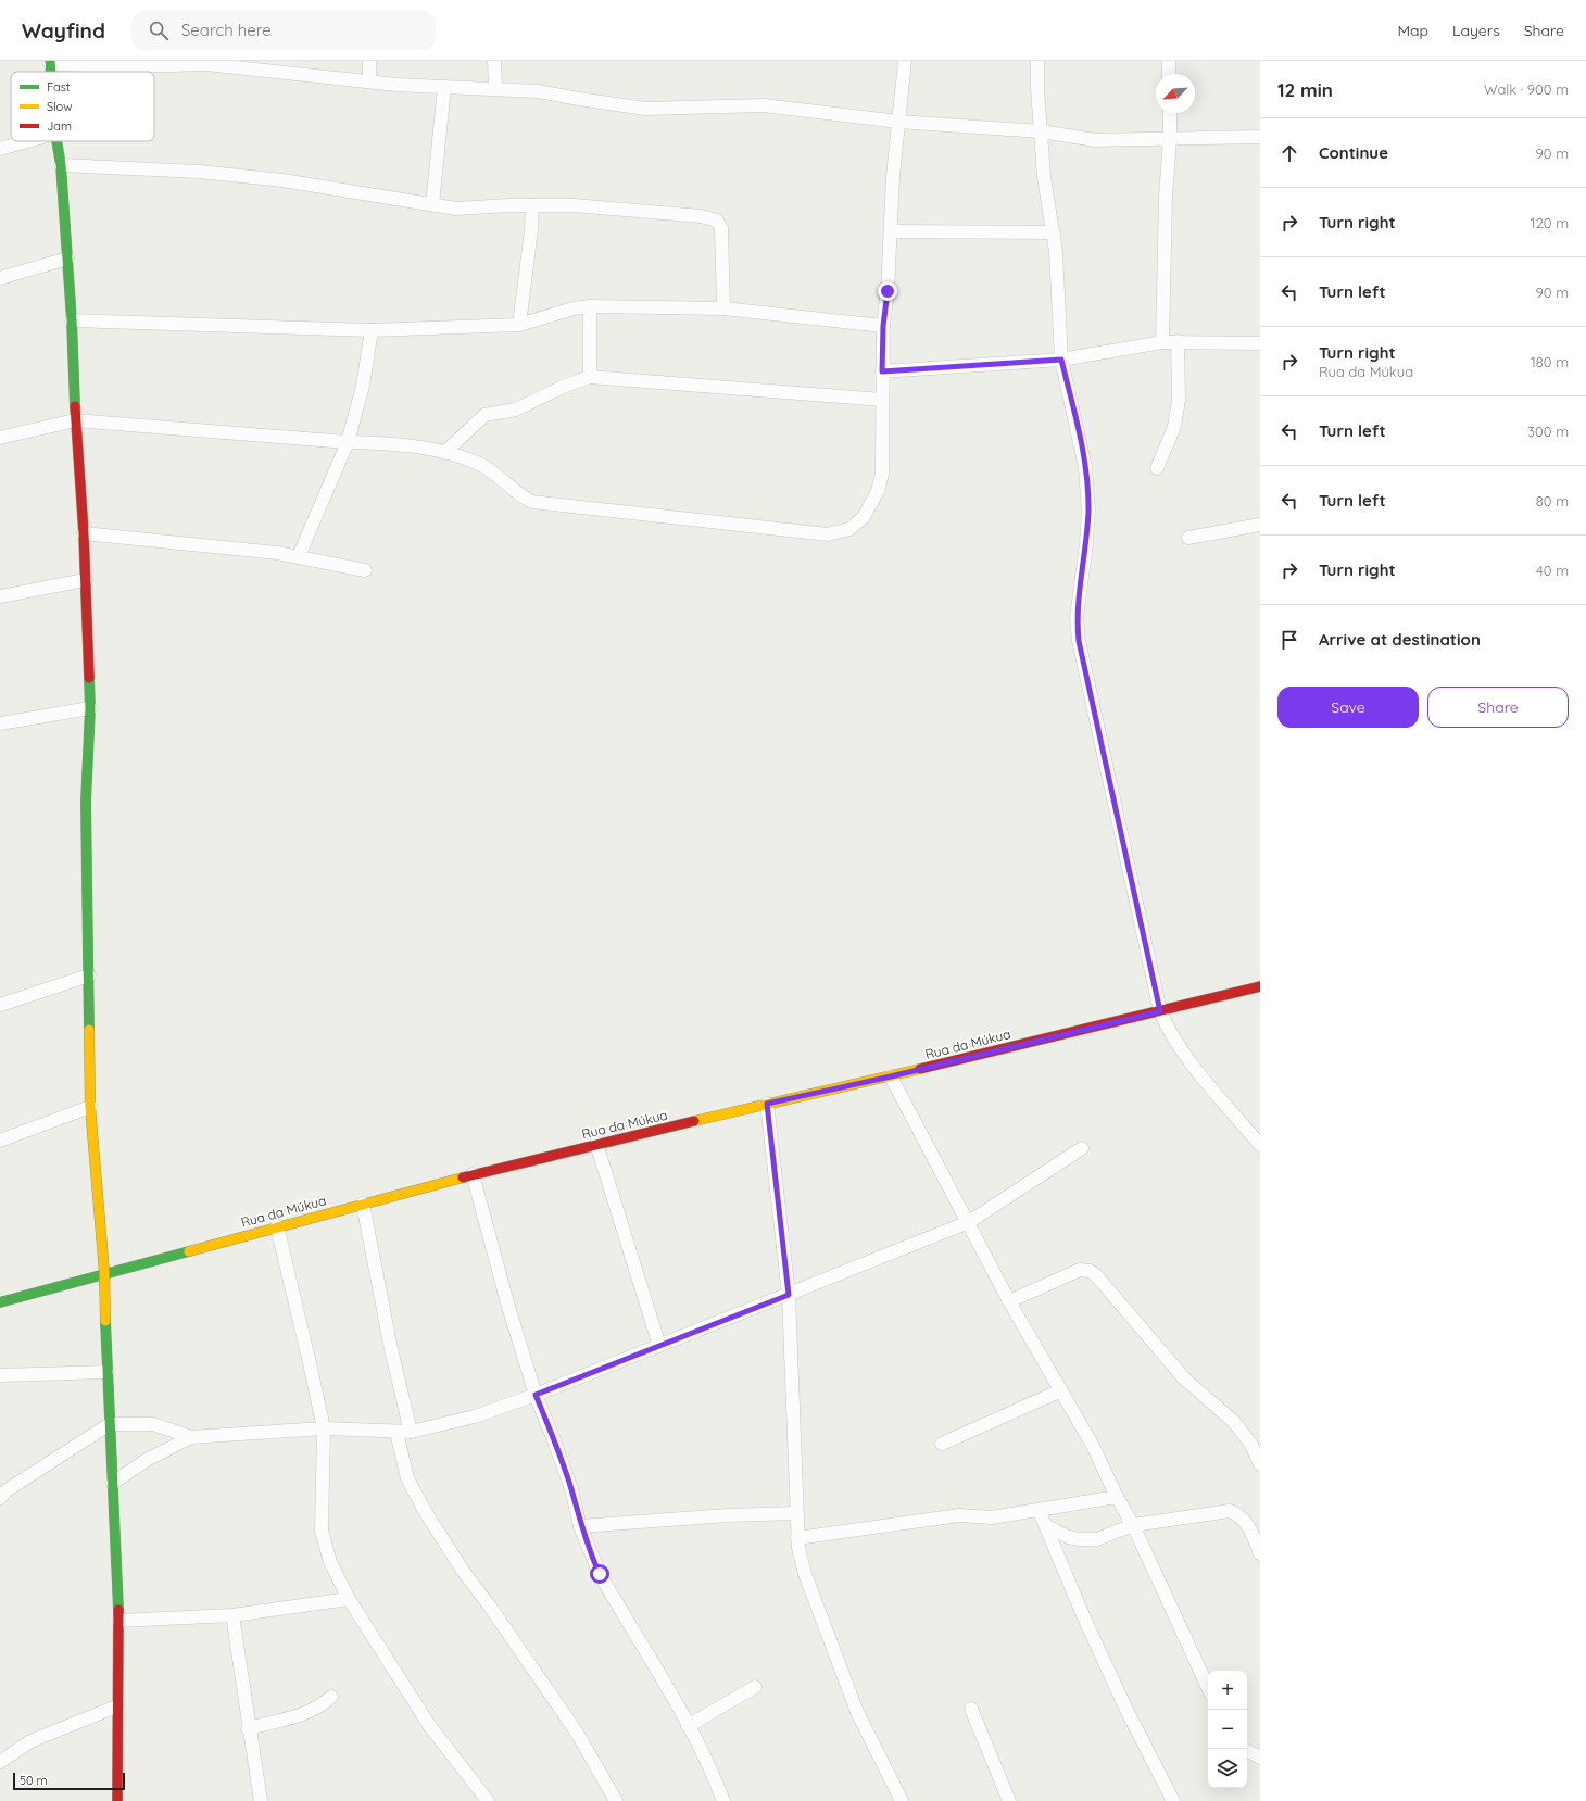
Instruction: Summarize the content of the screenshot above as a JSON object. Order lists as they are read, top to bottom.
{
  "streets": {
    "street": ["Rua da Múkua"]
  },
  "legend": ["Fast", "Slow", "Jam"],
  "scale_bar": "50 m",
  "north": "bottom left",
  "page": {
    "header": "Wayfind",
    "search": "Search here",
    "nav": ["Map", "Layers", "Share"],
    "heading": ["12 min", "Walk · 900 m"],
    "list": [
      ["Continue", "90 m"],
      ["Turn right", "120 m"],
      ["Turn left", "90 m"],
      ["Turn right", "Rua da Múkua", "180 m"],
      ["Turn left", "300 m"],
      ["Turn left", "80 m"],
      ["Turn right", "40 m"],
      "Arrive at destination"
    ],
    "buttons": ["Save", "Share"],
    "map_buttons": ["+", "−"],
    "scale": "50 m"
  }
}
